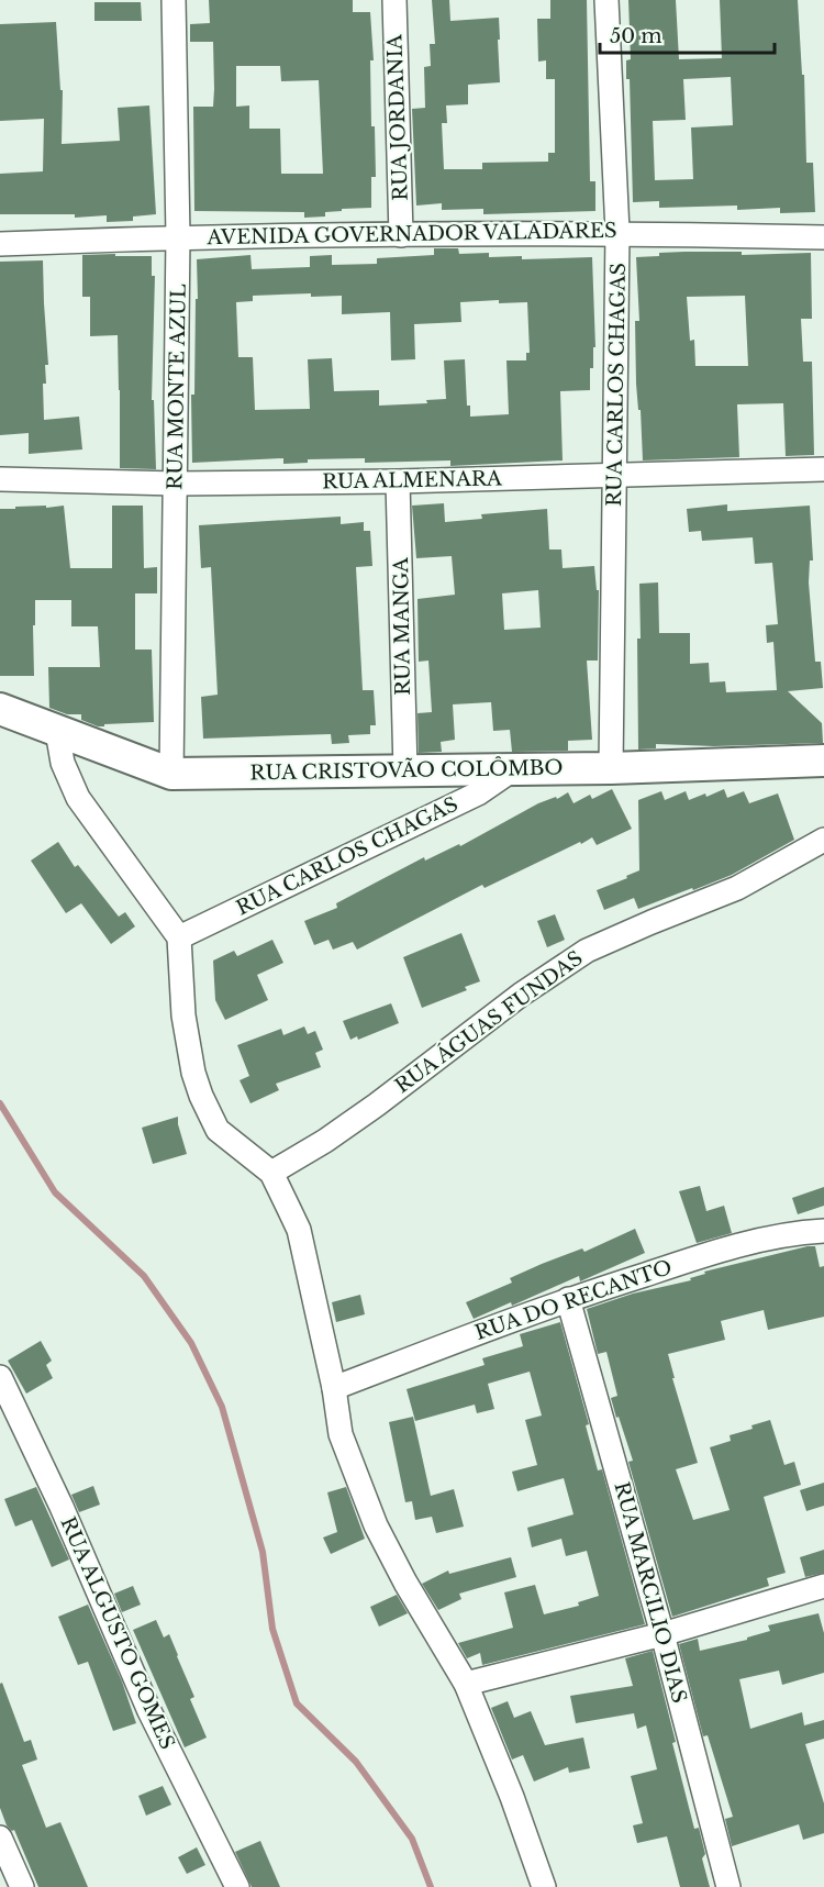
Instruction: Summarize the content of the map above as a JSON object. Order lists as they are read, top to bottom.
{
  "streets": {
    "street": [
      "RUA JORDANIA",
      "AVENIDA GOVERNADOR VALADARES",
      "RUA CARLOS CHAGAS",
      "RUA MONTE AZUL",
      "RUA ALMENARA",
      "RUA MANGA",
      "RUA CRISTOVÃO COLÔMBO",
      "RUA ÁGUAS FUNDAS",
      "RUA DO RECANTO",
      "RUA MARCILIO DIAS",
      "RUA ALGUSTO GOMES"
    ]
  },
  "crossings": [
    ["RUA JORDANIA", "AVENIDA GOVERNADOR VALADARES"],
    ["AVENIDA GOVERNADOR VALADARES", "RUA CARLOS CHAGAS"],
    ["AVENIDA GOVERNADOR VALADARES", "RUA MONTE AZUL"],
    ["RUA CARLOS CHAGAS", "RUA ALMENARA"],
    ["RUA CARLOS CHAGAS", "RUA CRISTOVÃO COLÔMBO"],
    ["RUA MONTE AZUL", "RUA ALMENARA"],
    ["RUA MONTE AZUL", "RUA CRISTOVÃO COLÔMBO"],
    ["RUA ALMENARA", "RUA MANGA"],
    ["RUA MANGA", "RUA CRISTOVÃO COLÔMBO"],
    ["RUA DO RECANTO", "RUA MARCILIO DIAS"]
  ],
  "scale_bar": "50 m"
}
